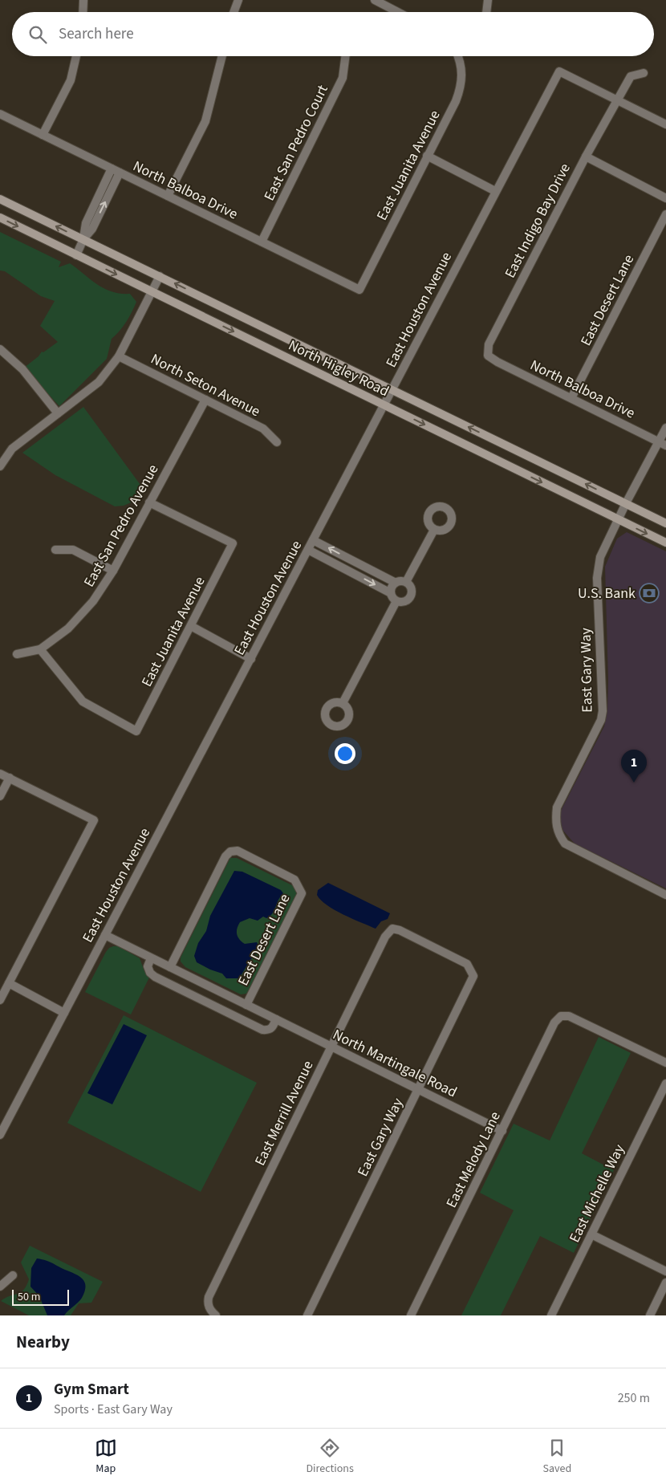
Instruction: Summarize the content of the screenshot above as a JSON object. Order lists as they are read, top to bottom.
{
  "streets": {
    "main road": ["North Higley Road"],
    "street": [
      "East San Pedro Court",
      "East Juanita Avenue",
      "North Balboa Drive",
      "East Indigo Bay Drive",
      "East Desert Lane",
      "East Houston Avenue",
      "North Seton Avenue",
      "East San Pedro Avenue",
      "East Gary Way",
      "North Martingale Road",
      "East Merrill Avenue",
      "East Melody Lane",
      "East Michelle Way"
    ]
  },
  "crossings": [
    ["East San Pedro Court", "North Balboa Drive"],
    ["East Juanita Avenue", "North Balboa Drive"],
    ["East Juanita Avenue", "East San Pedro Avenue"],
    ["North Balboa Drive", "East Indigo Bay Drive"],
    ["North Balboa Drive", "East Desert Lane"],
    ["East Indigo Bay Drive", "East Houston Avenue"],
    ["East Desert Lane", "North Martingale Road"],
    ["East Houston Avenue", "North Higley Road"],
    ["East Houston Avenue", "North Martingale Road"],
    ["North Higley Road", "East Gary Way"],
    ["North Seton Avenue", "East San Pedro Avenue"],
    ["East Gary Way", "North Martingale Road"],
    ["East Gary Way", "East Merrill Avenue"],
    ["North Martingale Road", "East Merrill Avenue"],
    ["North Martingale Road", "East Melody Lane"]
  ],
  "places": {
    "bank": ["U.S. Bank"]
  },
  "scale_bar": "50 m",
  "page": {
    "search": "Search here",
    "pins": "1",
    "scale": "50 m",
    "heading": "Nearby",
    "list": [
      {
        "mark": "1",
        "name": "Gym Smart",
        "note": "Sports · East Gary Way",
        "value": "250 m"
      }
    ],
    "nav": ["Map", "Directions", "Saved"]
  }
}
